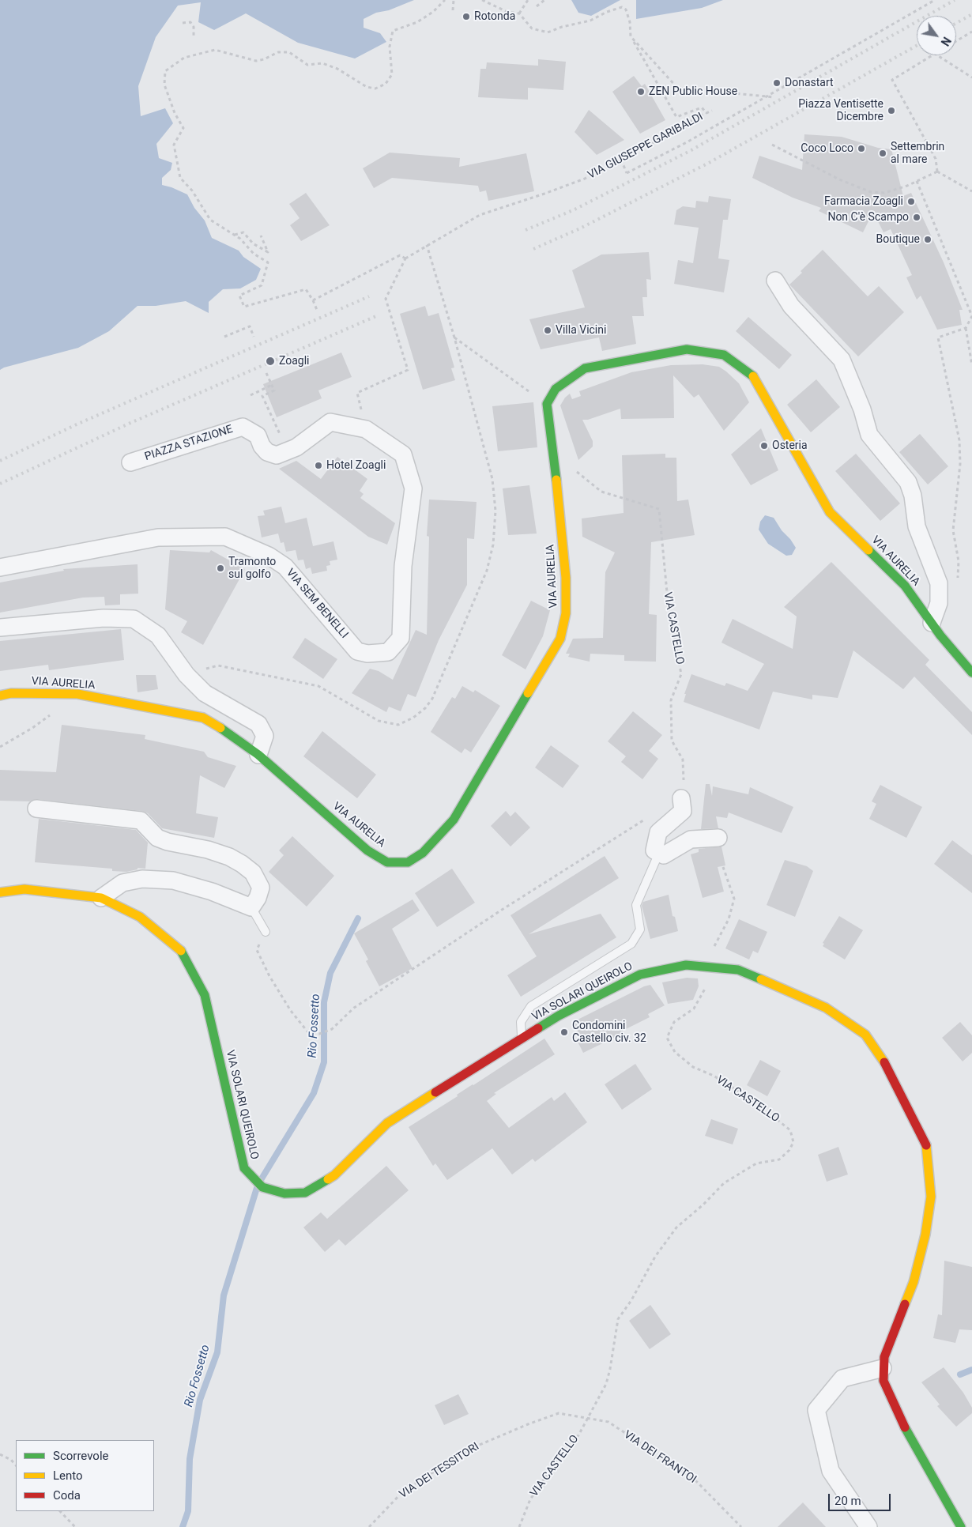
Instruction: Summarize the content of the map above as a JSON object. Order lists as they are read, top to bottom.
{
  "streets": {
    "street": [
      "PIAZZA STAZIONE",
      "VIA AURELIA",
      "VIA SEM BENELLI",
      "VIA SOLARI QUEIROLO"
    ],
    "path": [
      "VIA GIUSEPPE GARIBALDI",
      "VIA CASTELLO",
      "VIA DEI FRANTOI",
      "VIA DEI TESSITORI"
    ]
  },
  "crossings": [
    ["PIAZZA STAZIONE", "VIA SEM BENELLI"],
    ["VIA CASTELLO", "VIA SOLARI QUEIROLO"],
    ["VIA CASTELLO", "VIA DEI FRANTOI"],
    ["VIA CASTELLO", "VIA DEI TESSITORI"],
    ["VIA DEI FRANTOI", "VIA DEI TESSITORI"]
  ],
  "water": ["Rio Fossetto"],
  "places": [
    "Rotonda",
    "Donastart",
    "ZEN Public House",
    "Piazza Ventisette Dicembre",
    "Coco Loco",
    "Settembrin al mare",
    "Farmacia Zoagli",
    "Non C'è Scampo",
    "Boutique",
    "Villa Vicini",
    "Zoagli",
    "Osteria",
    "Hotel Zoagli",
    "Tramonto sul golfo",
    "Condomini Castello civ. 32"
  ],
  "legend": ["Scorrevole", "Lento", "Coda"],
  "scale_bar": "20 m",
  "north": "bottom right"
}
